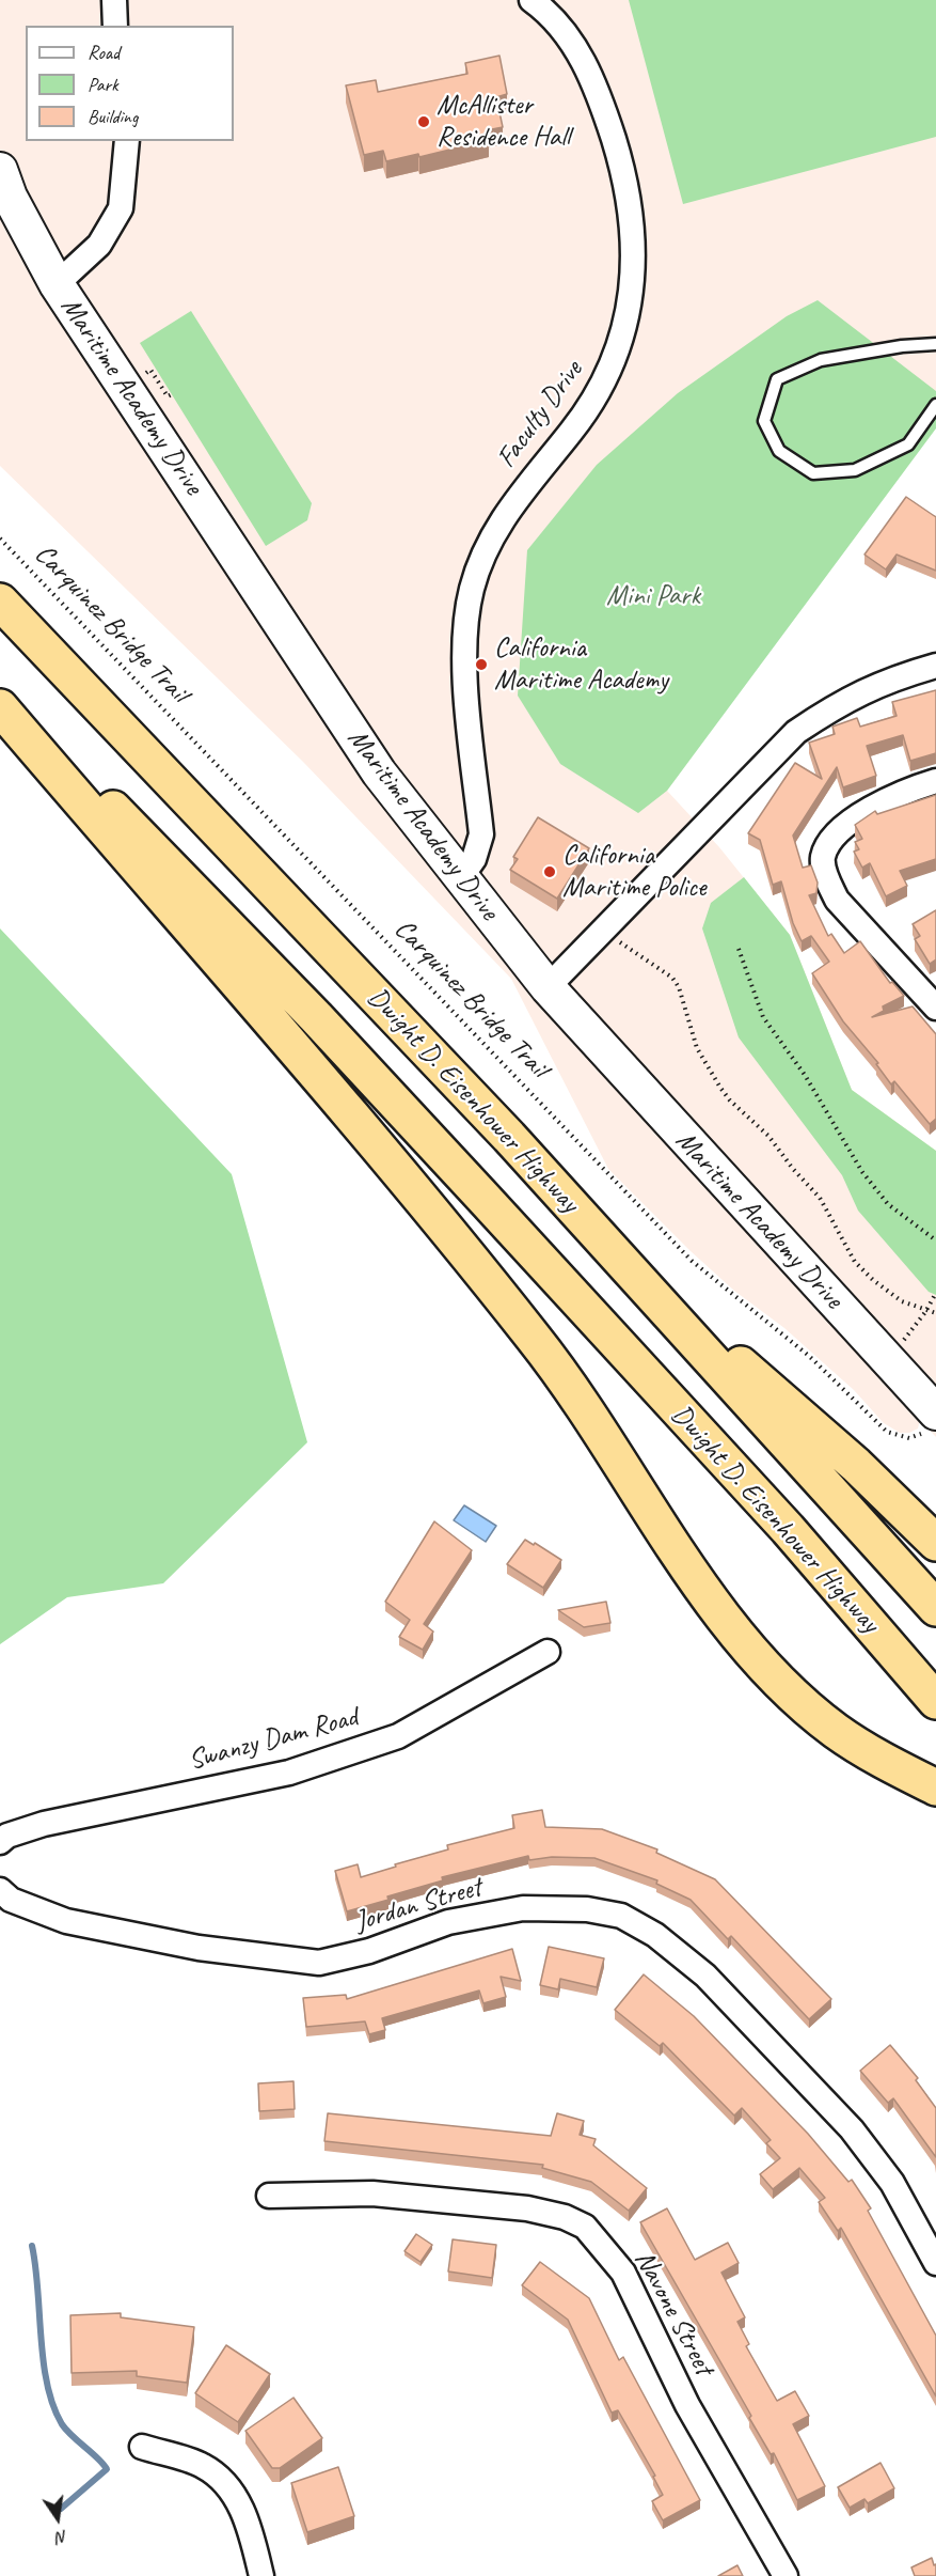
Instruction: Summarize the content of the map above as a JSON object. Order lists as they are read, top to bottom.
{
  "streets": {
    "highway": ["Dwight D. Eisenhower Highway"],
    "street": [
      "Maritime Academy Drive",
      "Faculty Drive",
      "Swanzy Dam Road",
      "Jordan Street",
      "Navone Street"
    ],
    "path": ["Carquinez Bridge Trail"]
  },
  "crossings": [
    ["Maritime Academy Drive", "Faculty Drive"],
    ["Maritime Academy Drive", "Carquinez Bridge Trail"]
  ],
  "parks": ["Mini Park"],
  "places": ["McAllister Residence Hall", "California Maritime Academy", "California Maritime Police"],
  "legend": ["Road", "Park", "Building"],
  "north": "bottom"
}
